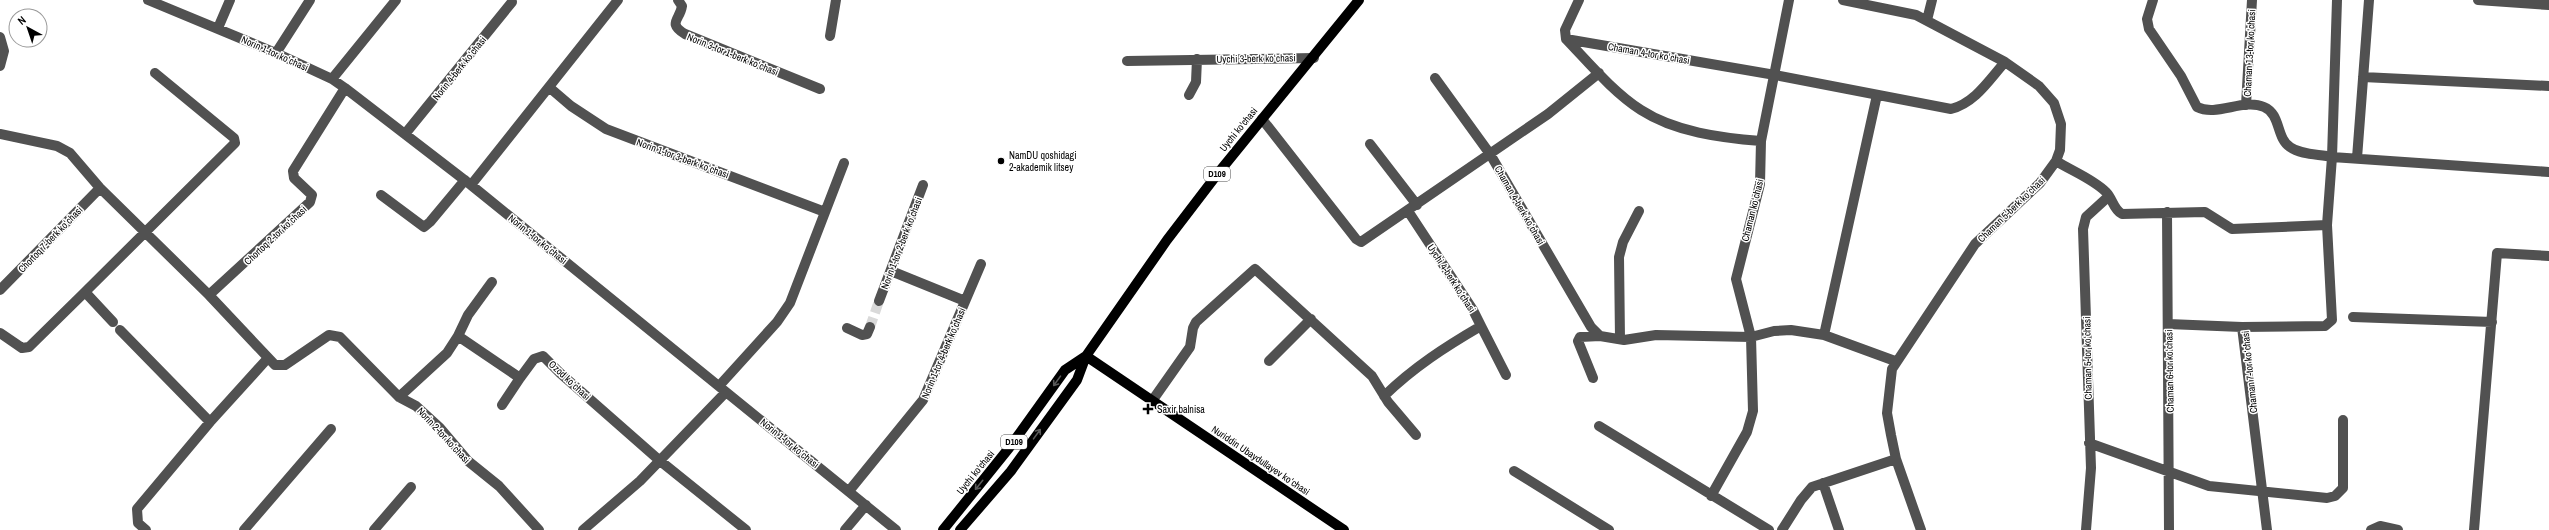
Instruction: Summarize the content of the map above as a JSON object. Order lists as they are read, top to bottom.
{
  "streets": {
    "main road": ["Uychi ko'chasi", "D109", "Nuriddin Ubaydullayev koʻchasi"],
    "street": [
      "Norin 1-tor koʻchasi",
      "Chaman 4-tor koʻchasi",
      "Chaman 13-tor koʻchasi",
      "Norin 3-tor 1-berk koʻchasi",
      "Uychi 3-berk koʻchasi",
      "Norin 4-berk koʻchasi",
      "Norin 1-tor 3-berk koʻchasi",
      "Chaman 4-berk koʻchasi",
      "Chaman 5-berk koʻchasi",
      "Chaman koʻchasi",
      "Chortoq 2-tor koʻchasi",
      "Chortoq 7-berk koʻchasi",
      "Norin 1-tor 2-berk koʻchasi",
      "Uychi 4-berk koʻchasi",
      "Norin 1-tor 4-berk koʻchasi",
      "Chaman 5-tor koʻchasi",
      "Chaman 6-tor koʻchasi",
      "Chaman 7-tor koʻchasi",
      "Ozod koʻchasi",
      "Norin 2-tor koʻchasi"
    ]
  },
  "crossings": [
    ["Norin 1-tor koʻchasi", "Norin 4-berk koʻchasi"],
    ["Norin 1-tor koʻchasi", "Chortoq 2-tor koʻchasi"],
    ["Norin 1-tor koʻchasi", "Norin 1-tor 4-berk koʻchasi"],
    ["Chaman 4-tor koʻchasi", "Chaman 5-berk koʻchasi"],
    ["Uychi 3-berk koʻchasi", "Uychi ko'chasi"],
    ["Uychi ko'chasi", "Nuriddin Ubaydullayev koʻchasi"]
  ],
  "places": {
    "other": ["NamDU qoshidagi 2-akademik litsey"],
    "health": ["Saxir balnisa"]
  },
  "north": "top left"
}
